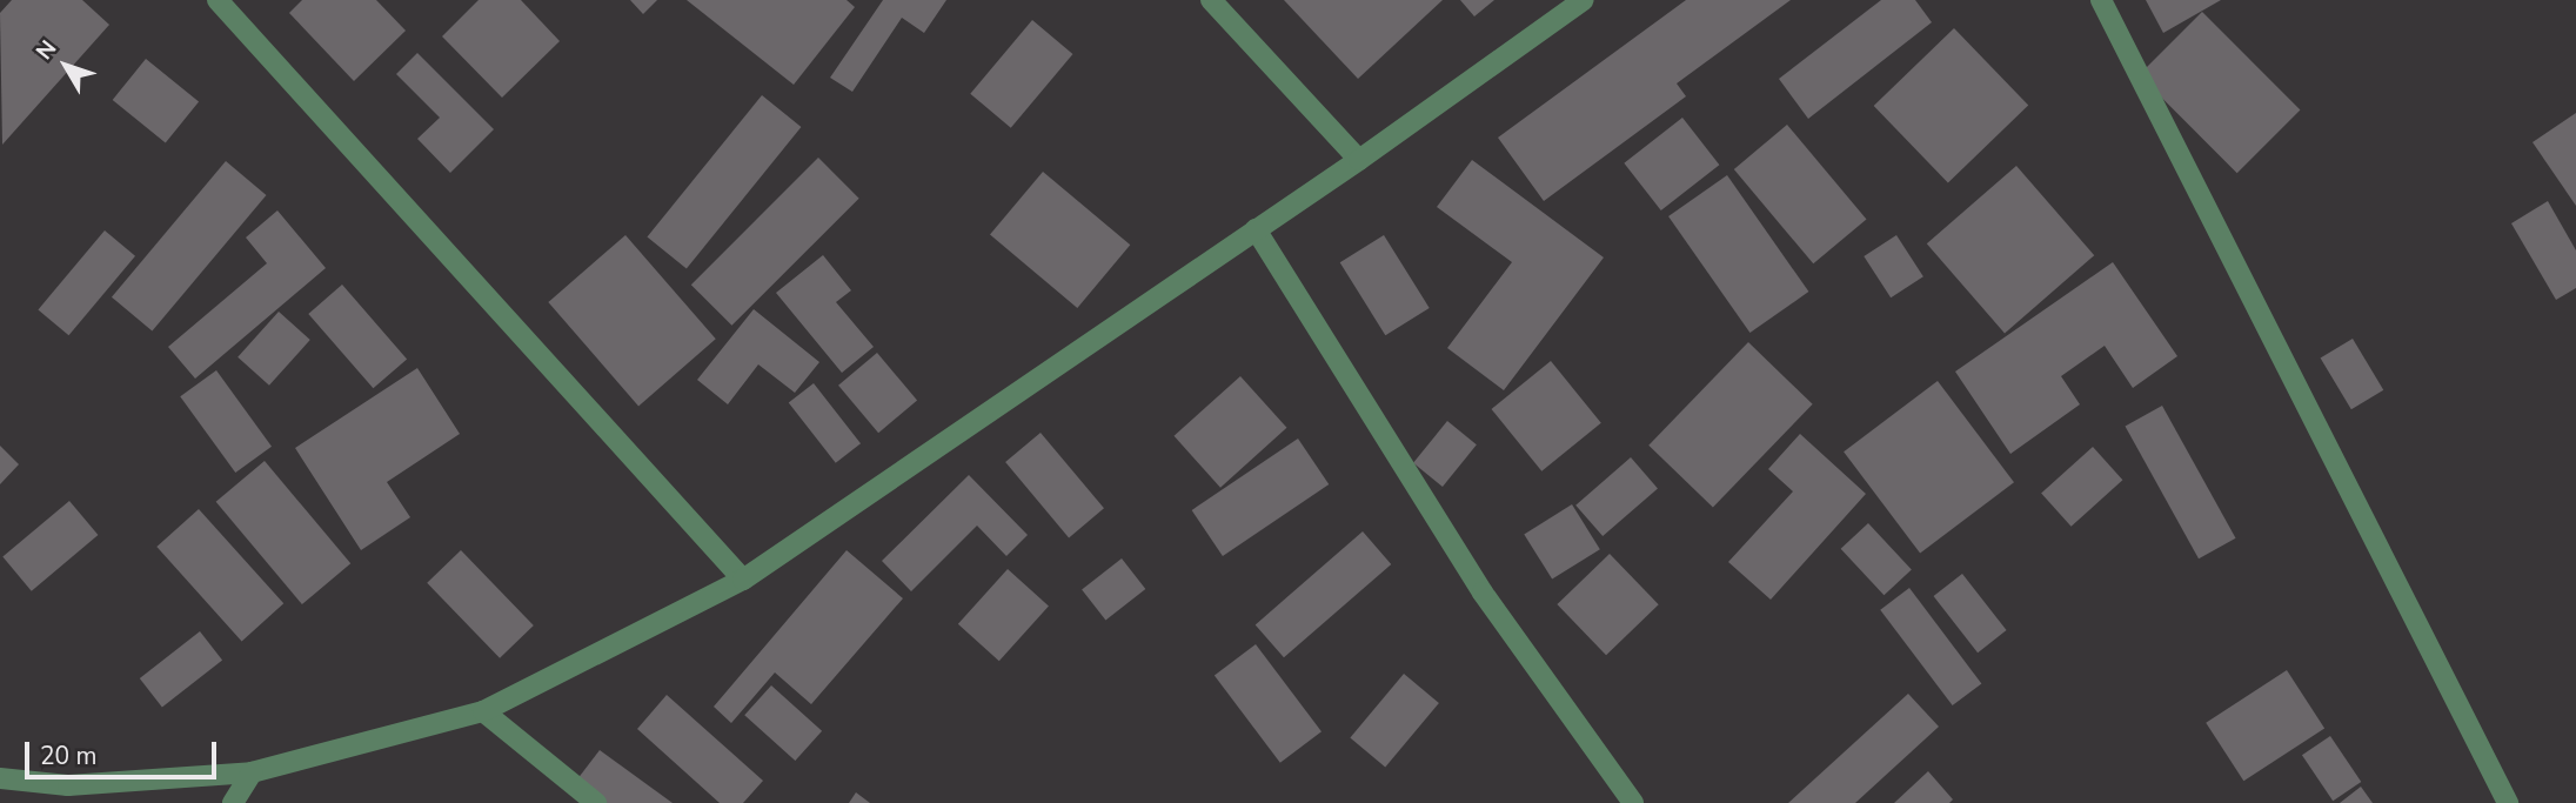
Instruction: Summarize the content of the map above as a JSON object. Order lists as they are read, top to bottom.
{
  "scale_bar": "20 m",
  "north": "top left"
}
